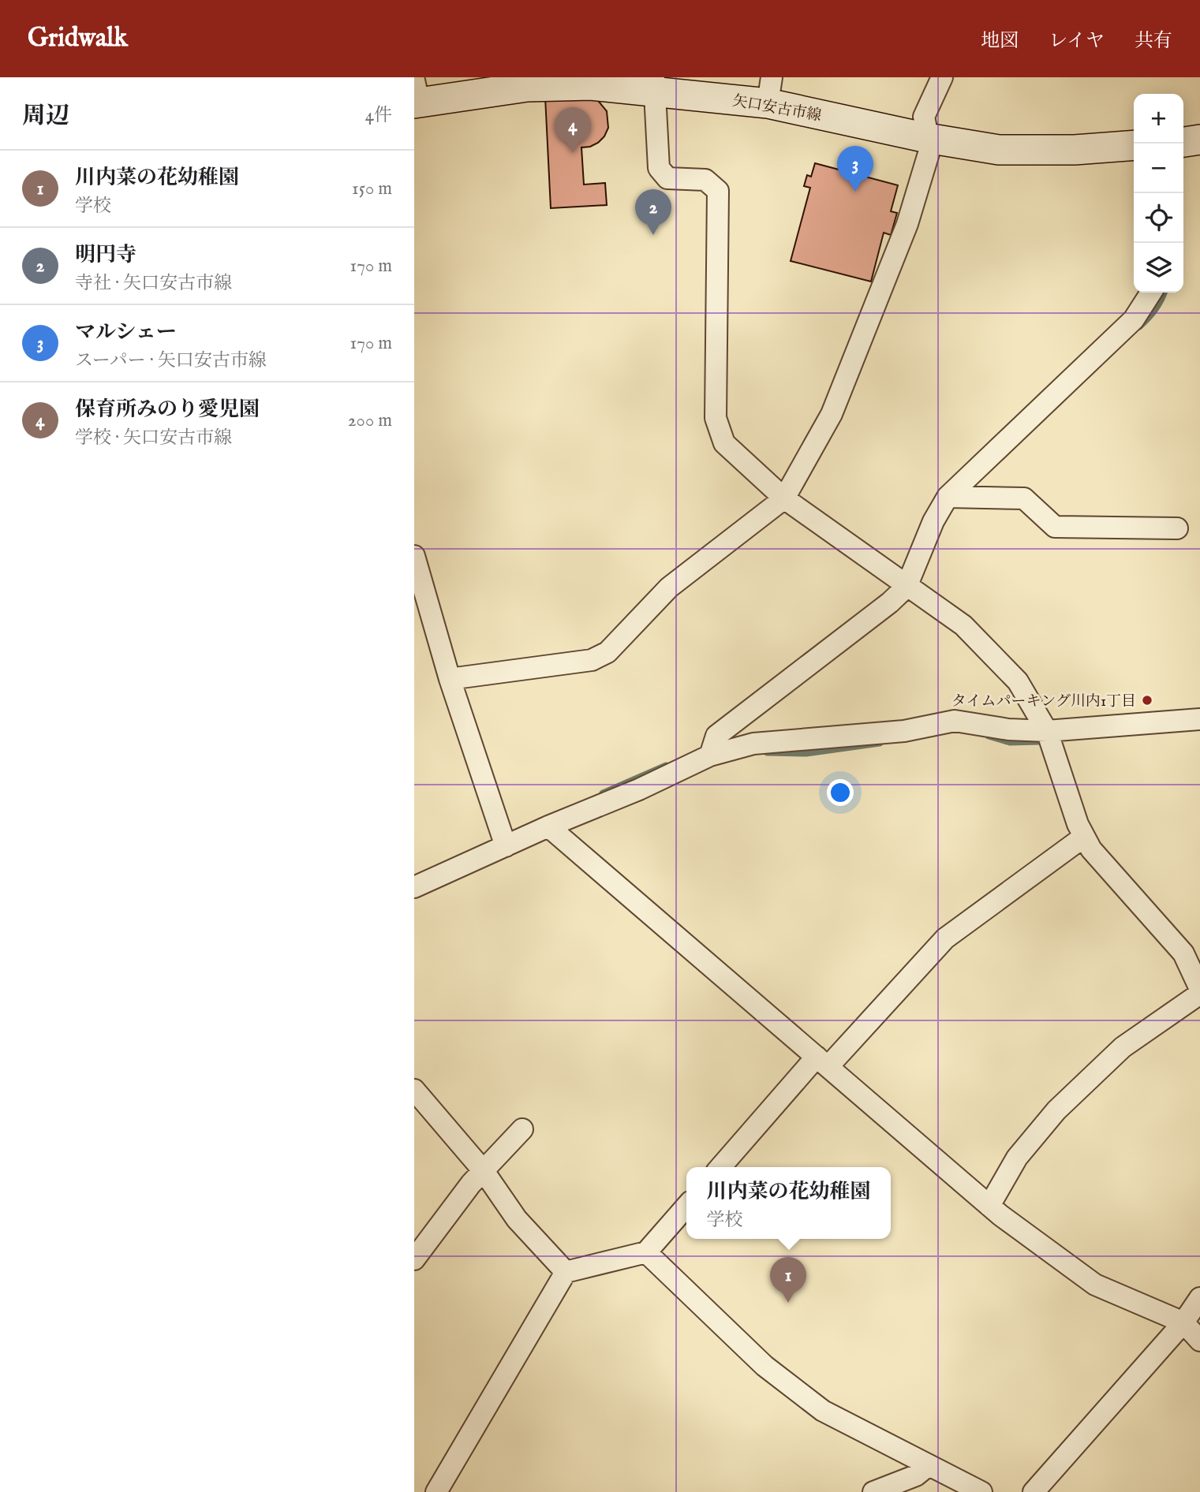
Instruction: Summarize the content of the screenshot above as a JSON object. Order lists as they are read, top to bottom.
{
  "streets": {
    "main road": ["矢口安古市線"]
  },
  "places": ["タイムパーキング川内1丁目"],
  "page": {
    "header": "Gridwalk",
    "nav": ["地図", "レイヤ", "共有"],
    "heading": ["周辺", "4件"],
    "map_buttons": ["+", "−"],
    "pins": [
      "4",
      "3",
      "2",
      "1"
    ],
    "list": [
      {
        "mark": "1",
        "name": "川内菜の花幼稚園",
        "note": "学校",
        "value": "150 m"
      },
      {
        "mark": "2",
        "name": "明円寺",
        "note": "寺社 · 矢口安古市線",
        "value": "170 m"
      },
      {
        "mark": "3",
        "name": "マルシェー",
        "note": "スーパー · 矢口安古市線",
        "value": "170 m"
      },
      {
        "mark": "4",
        "name": "保育所みのり愛児園",
        "note": "学校 · 矢口安古市線",
        "value": "200 m"
      }
    ],
    "popup": ["川内菜の花幼稚園", "学校"]
  }
}
